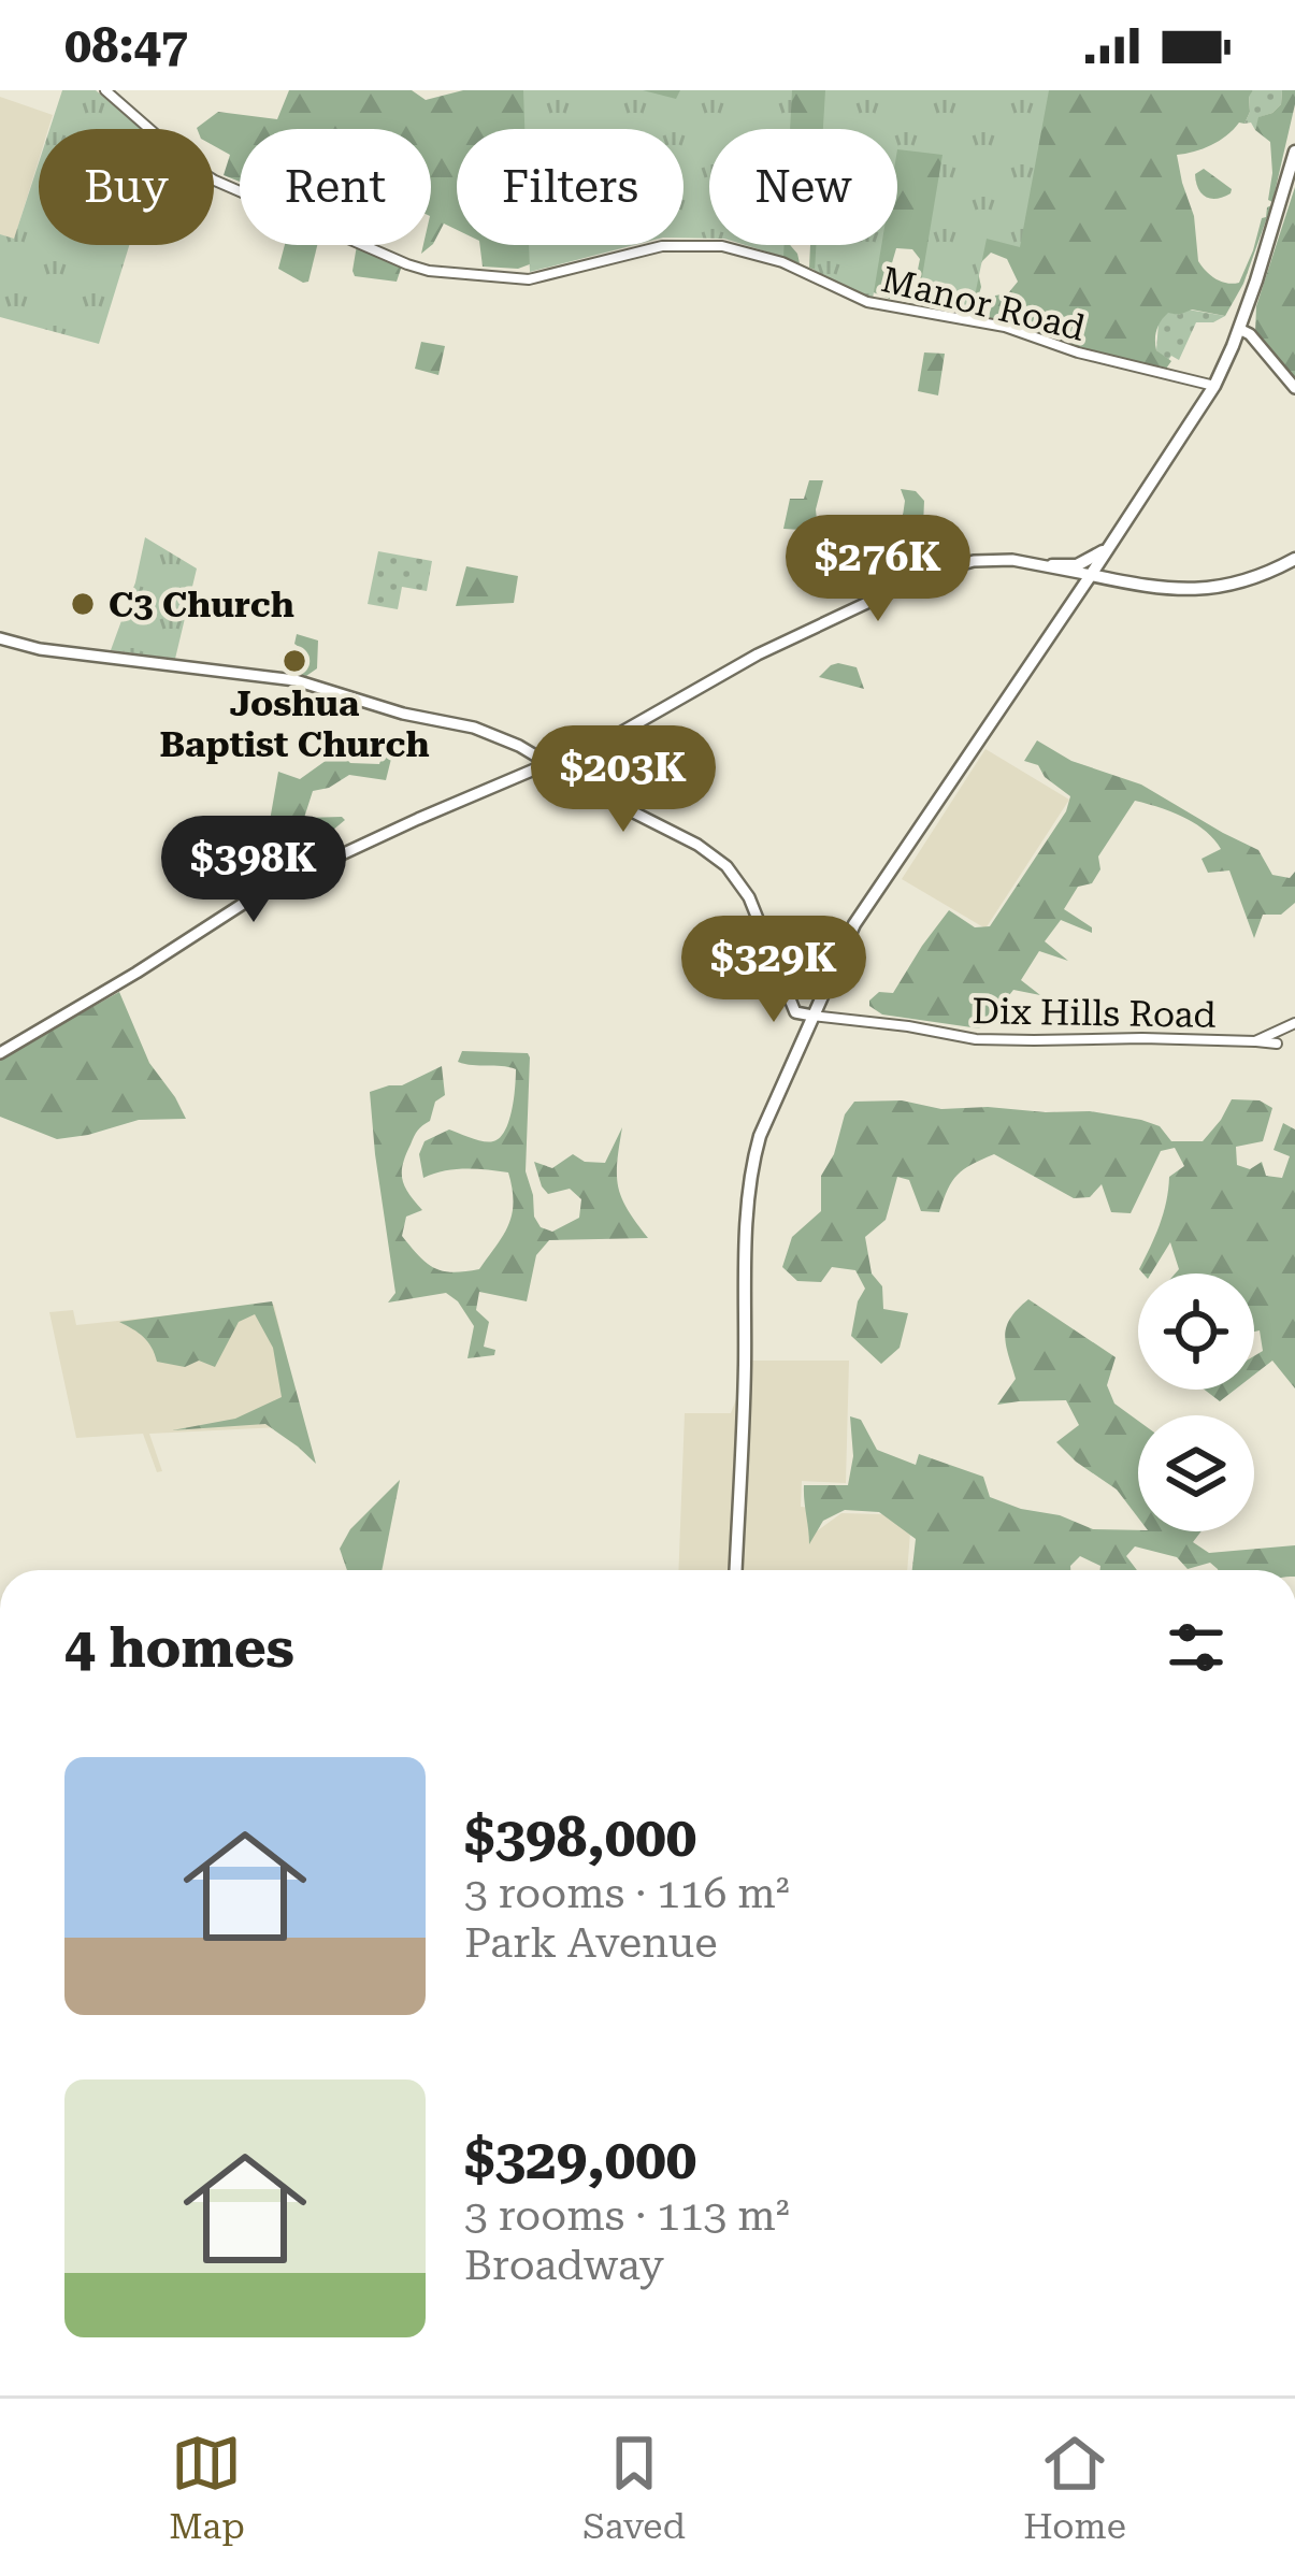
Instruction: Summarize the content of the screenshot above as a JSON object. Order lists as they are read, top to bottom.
{
  "streets": {
    "street": ["Manor Road", "Dix Hills Road"]
  },
  "places": ["C3 Church", "Joshua Baptist Church"],
  "page": {
    "status": "08:47",
    "chip": [
      "Buy",
      "Rent",
      "Filters",
      "New"
    ],
    "price": [
      "$276K",
      "$203K",
      "$398K",
      "$329K"
    ],
    "heading": "4 homes",
    "list": [
      {
        "name": "$398,000",
        "note": "3 rooms · 116 m² · Park Avenue"
      },
      {
        "name": "$329,000",
        "note": "3 rooms · 113 m² · Broadway"
      }
    ],
    "tabs": ["Map", "Saved", "Home"]
  }
}
